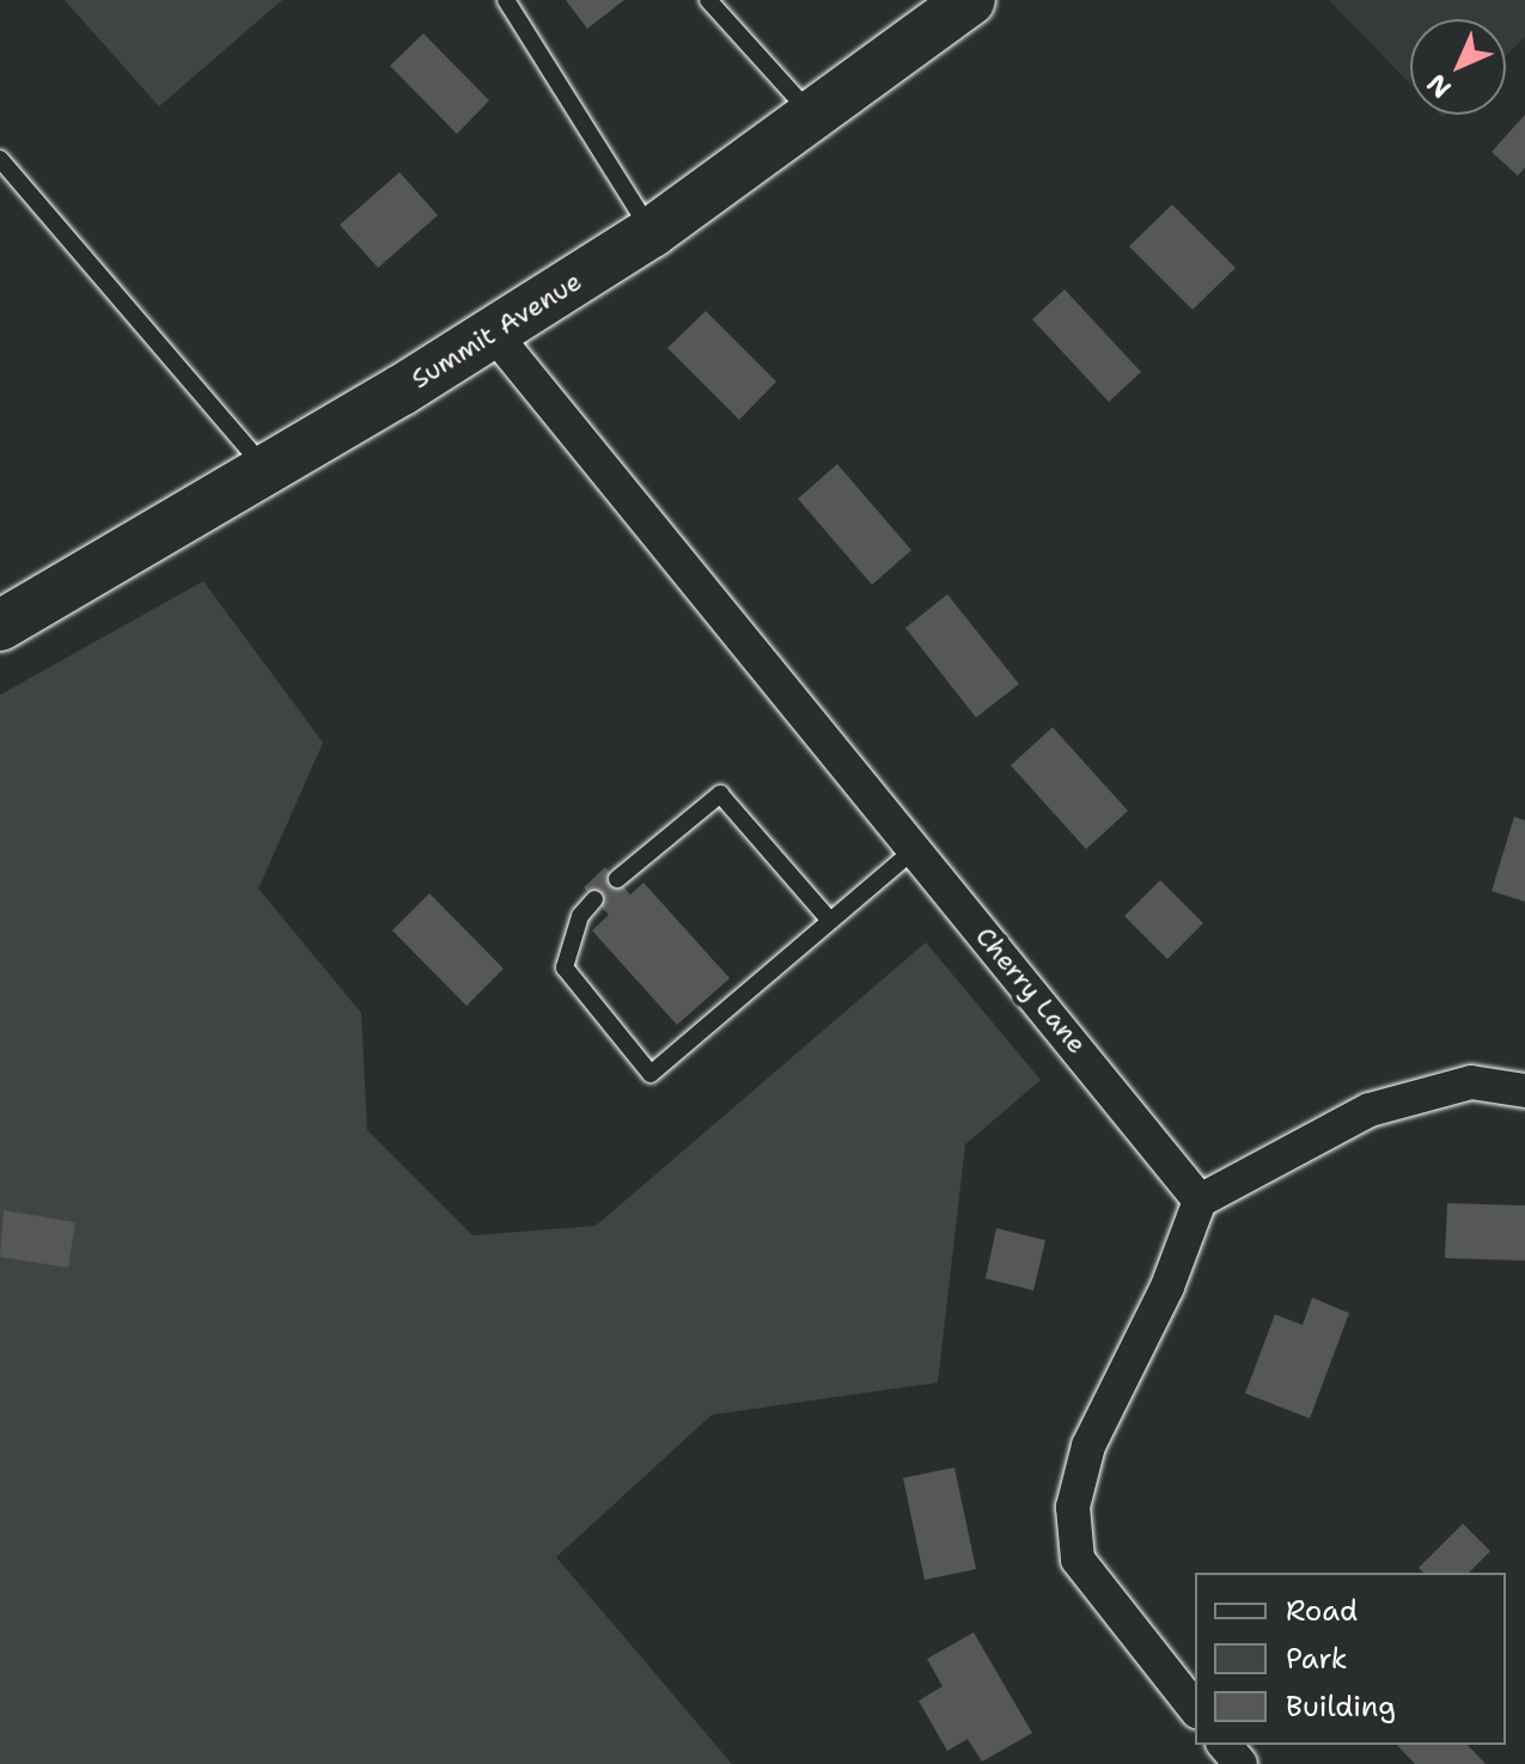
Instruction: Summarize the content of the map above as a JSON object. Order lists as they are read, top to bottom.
{
  "streets": {
    "main road": ["Summit Avenue"],
    "street": ["Cherry Lane"]
  },
  "crossings": [
    ["Summit Avenue", "Cherry Lane"]
  ],
  "legend": ["Road", "Park", "Building"],
  "north": "bottom left"
}
